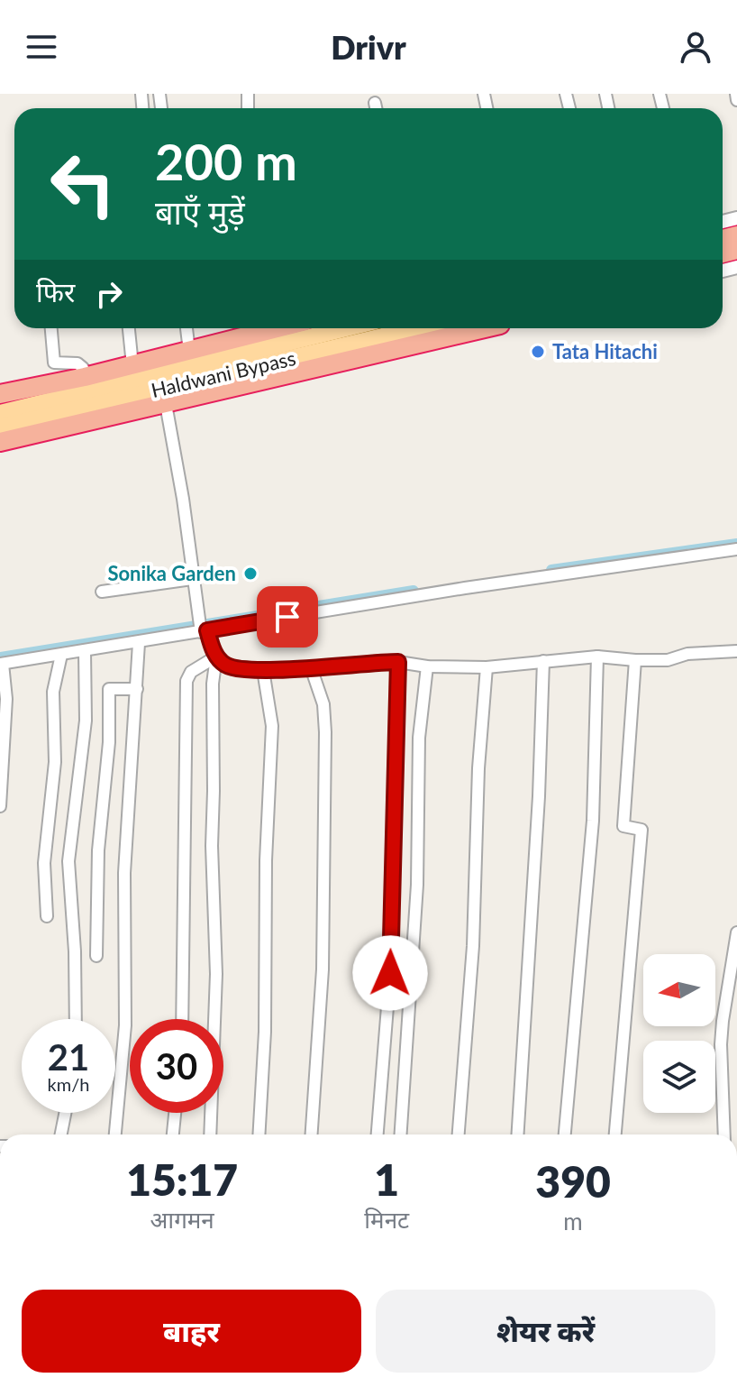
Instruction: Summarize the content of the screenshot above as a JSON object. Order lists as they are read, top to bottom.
{
  "streets": {
    "main road": ["Haldwani Bypass"]
  },
  "places": ["Tata Hitachi", "Sonika Garden"],
  "north": "left",
  "page": {
    "header": "Drivr",
    "turn": ["200 m", "बाएँ मुड़ें"],
    "then": "फिर",
    "speed": "21 km/h",
    "limit": "30",
    "eta": [
      "15:17",
      "आगमन",
      "1",
      "मिनट",
      "390",
      "m"
    ],
    "buttons": ["बाहर", "शेयर करें"]
  }
}
